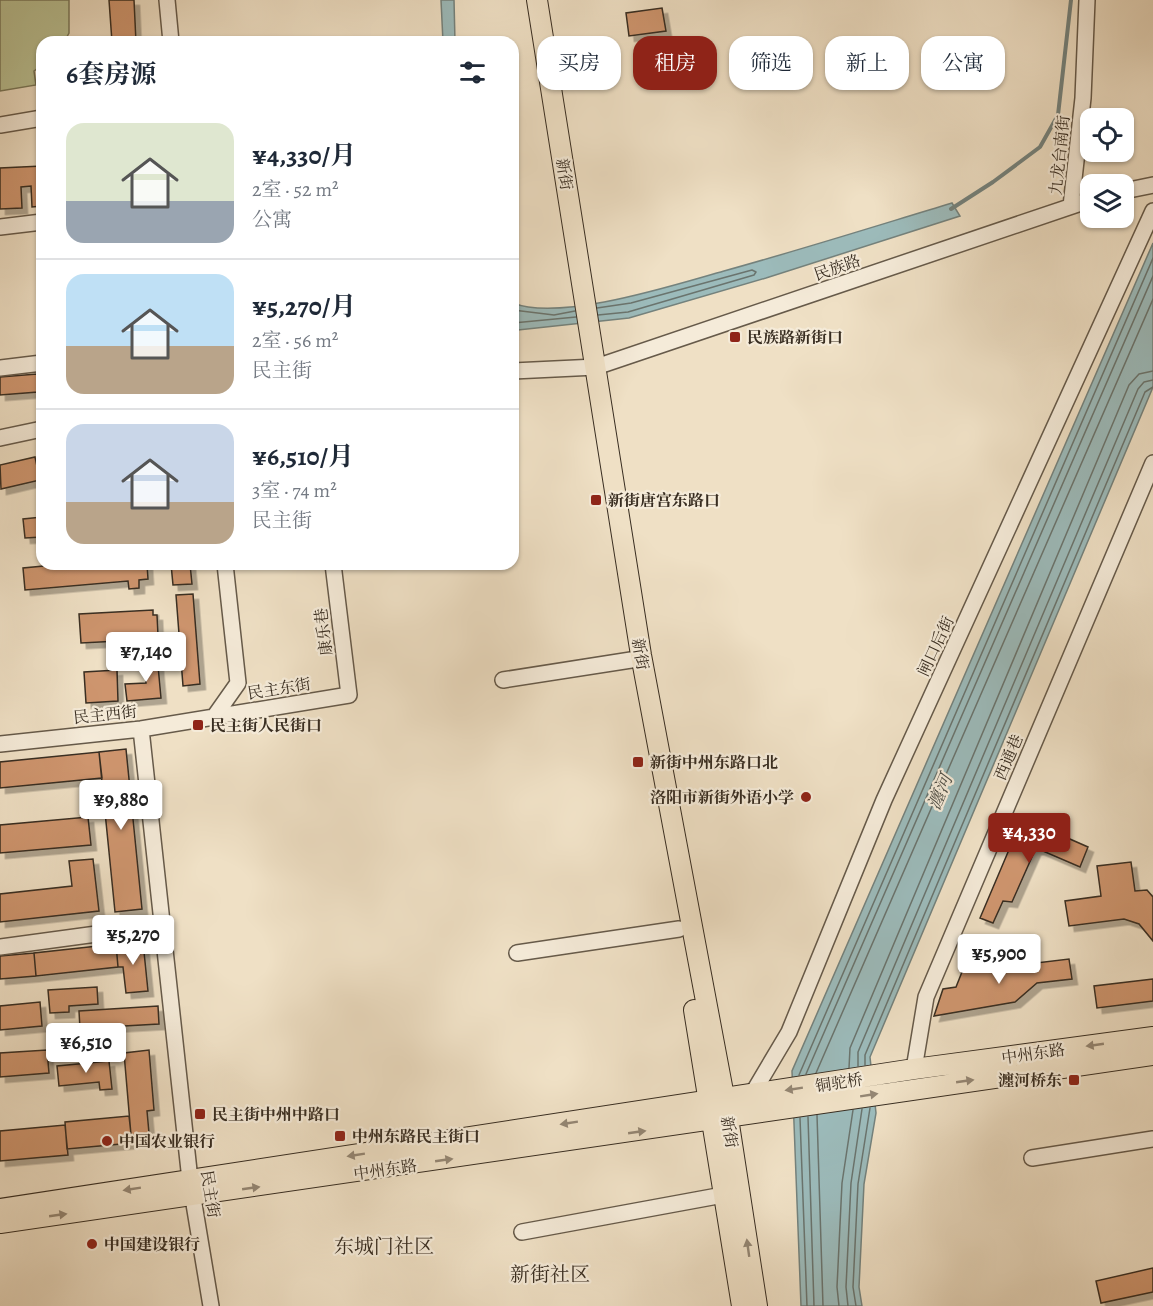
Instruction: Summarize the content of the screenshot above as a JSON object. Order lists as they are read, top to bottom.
{
  "streets": {
    "main road": ["新街", "中州东路", "铜驼桥"],
    "street": [
      "九龙台南街",
      "民族路",
      "康乐巷",
      "闸口后街",
      "民主东街",
      "民主西街",
      "西通巷",
      "民主街"
    ]
  },
  "crossings": [
    ["九龙台南街", "民族路"],
    ["新街", "民族路"],
    ["新街", "中州东路"],
    ["康乐巷", "民主东街"],
    ["闸口后街", "中州东路"],
    ["闸口后街", "铜驼桥"],
    ["民主东街", "民主西街"],
    ["民主西街", "民主街"],
    ["西通巷", "中州东路"],
    ["西通巷", "铜驼桥"],
    ["中州东路", "铜驼桥"],
    ["中州东路", "民主街"]
  ],
  "districts": ["东城门社区", "新街社区"],
  "water": ["瀍河"],
  "places": {
    "transit": [
      "民族路新街口",
      "新街唐宫东路口",
      "民主街人民街口",
      "新街中州东路口北",
      "瀍河桥东",
      "民主街中州中路口",
      "中州东路民主街口"
    ],
    "other": ["洛阳市新街外语小学", "中国农业银行", "中国建设银行"]
  },
  "page": {
    "chip": [
      "买房",
      "租房",
      "筛选",
      "新上",
      "公寓"
    ],
    "heading": "6套房源",
    "list": [
      {
        "name": "¥4,330/月",
        "note": "2室 · 52 m² · 公寓"
      },
      {
        "name": "¥5,270/月",
        "note": "2室 · 56 m² · 民主街"
      },
      {
        "name": "¥6,510/月",
        "note": "3室 · 74 m² · 民主街"
      }
    ],
    "price": [
      "¥7,140",
      "¥9,880",
      "¥4,330",
      "¥5,270",
      "¥5,900",
      "¥6,510"
    ]
  }
}
